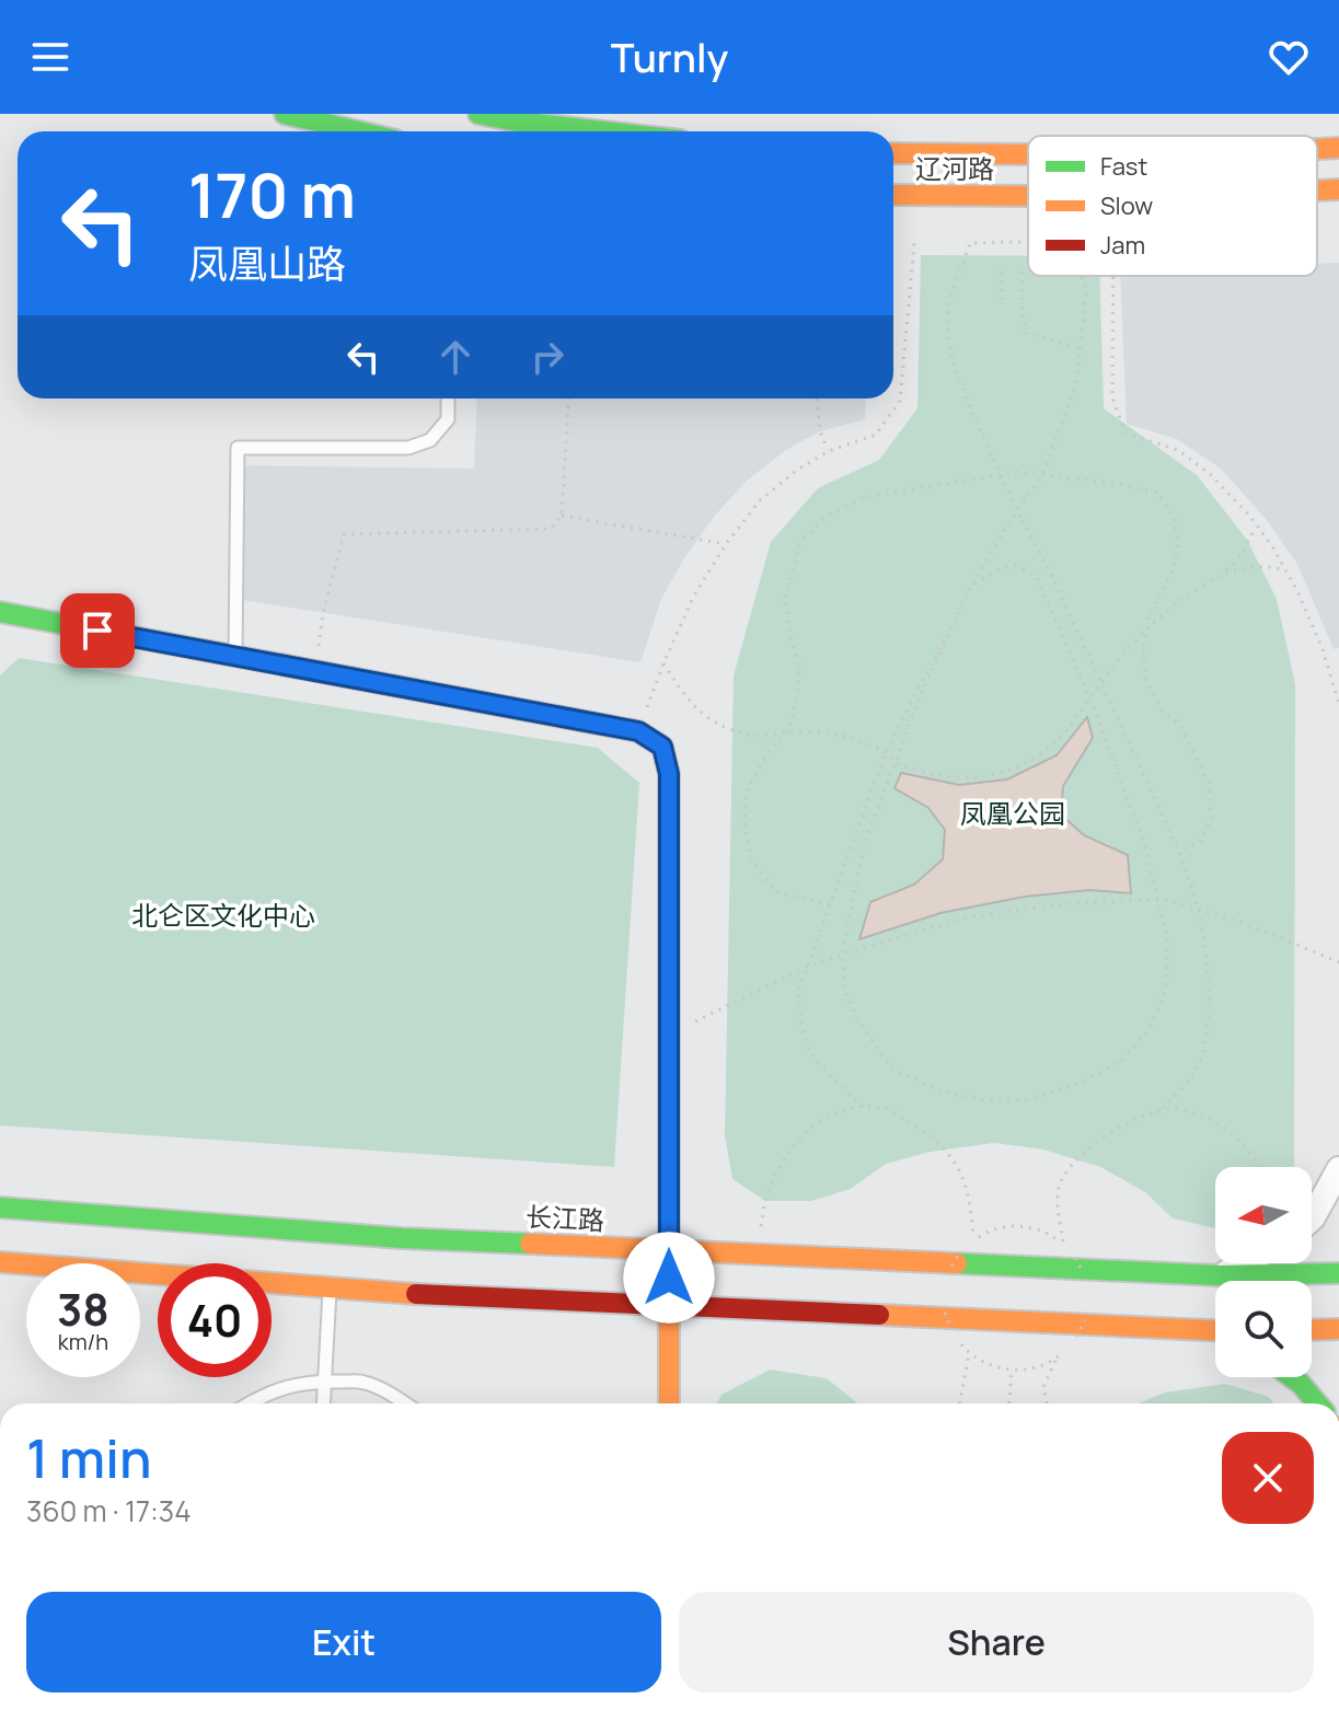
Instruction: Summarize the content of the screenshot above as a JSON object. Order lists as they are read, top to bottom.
{
  "streets": {
    "main road": ["辽河路", "长江路"]
  },
  "parks": ["凤凰公园", "北仑区文化中心"],
  "legend": ["Fast", "Slow", "Jam"],
  "north": "left",
  "page": {
    "header": "Turnly",
    "turn": ["170 m", "凤凰山路"],
    "speed": "38 km/h",
    "limit": "40",
    "heading": ["1 min", "360 m · 17:34"],
    "buttons": ["Exit", "Share"]
  }
}
